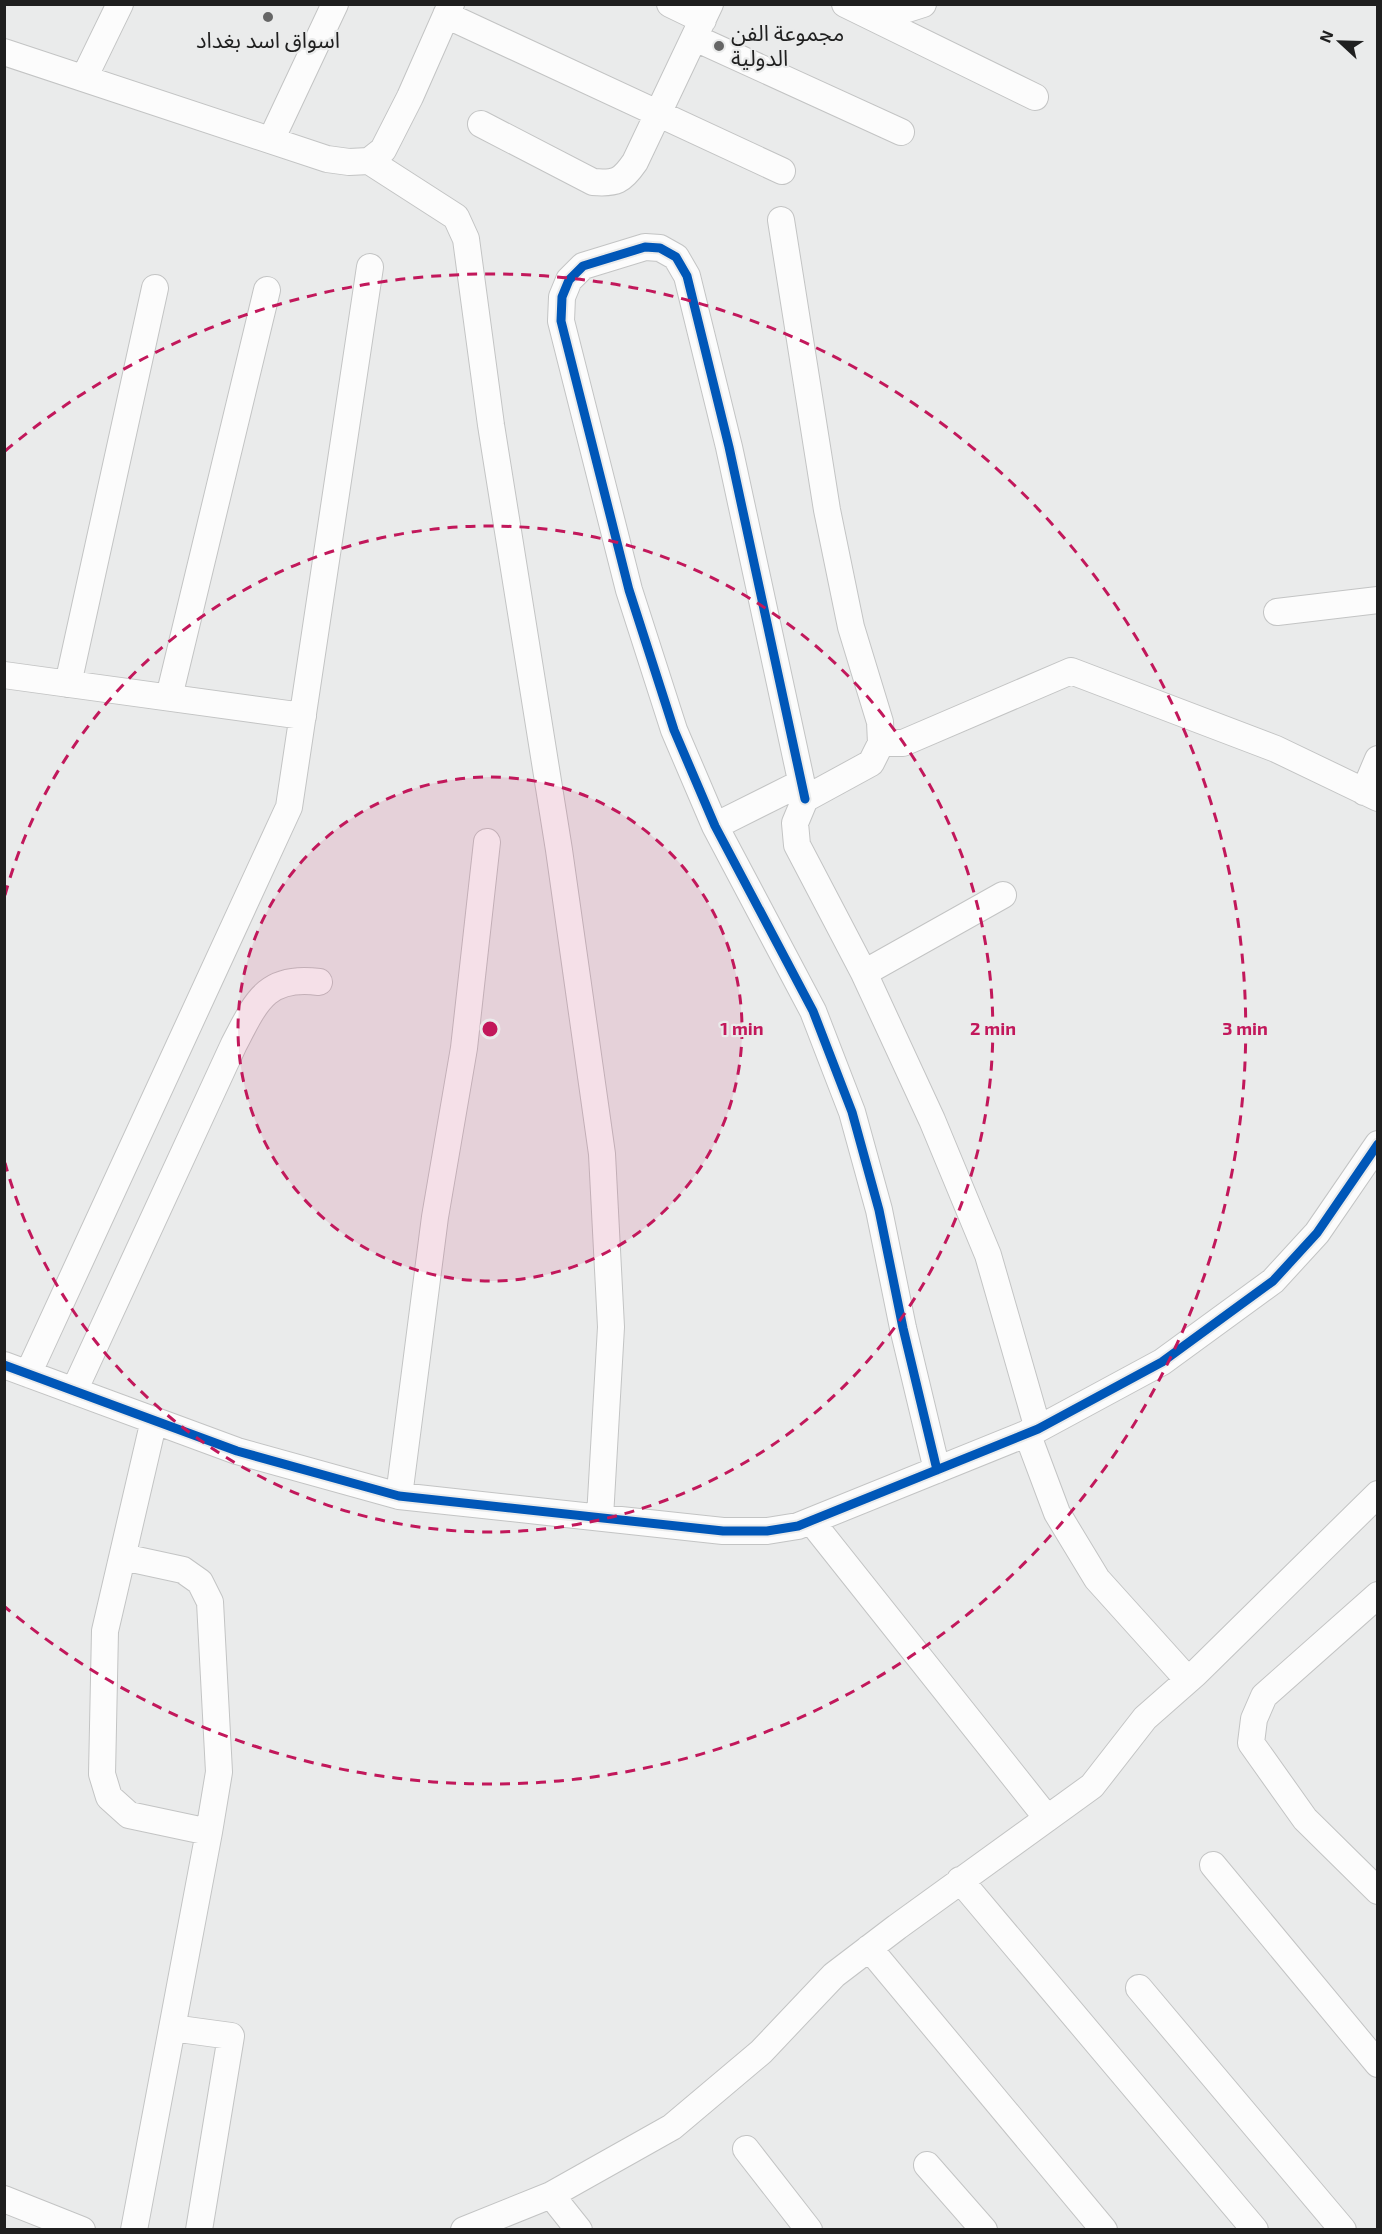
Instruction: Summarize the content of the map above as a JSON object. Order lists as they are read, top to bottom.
{
  "places": ["اسواق اسد بغداد", "مجموعة الفن الدولية"],
  "north": "left",
  "rings": ["1 min", "2 min", "3 min"]
}
